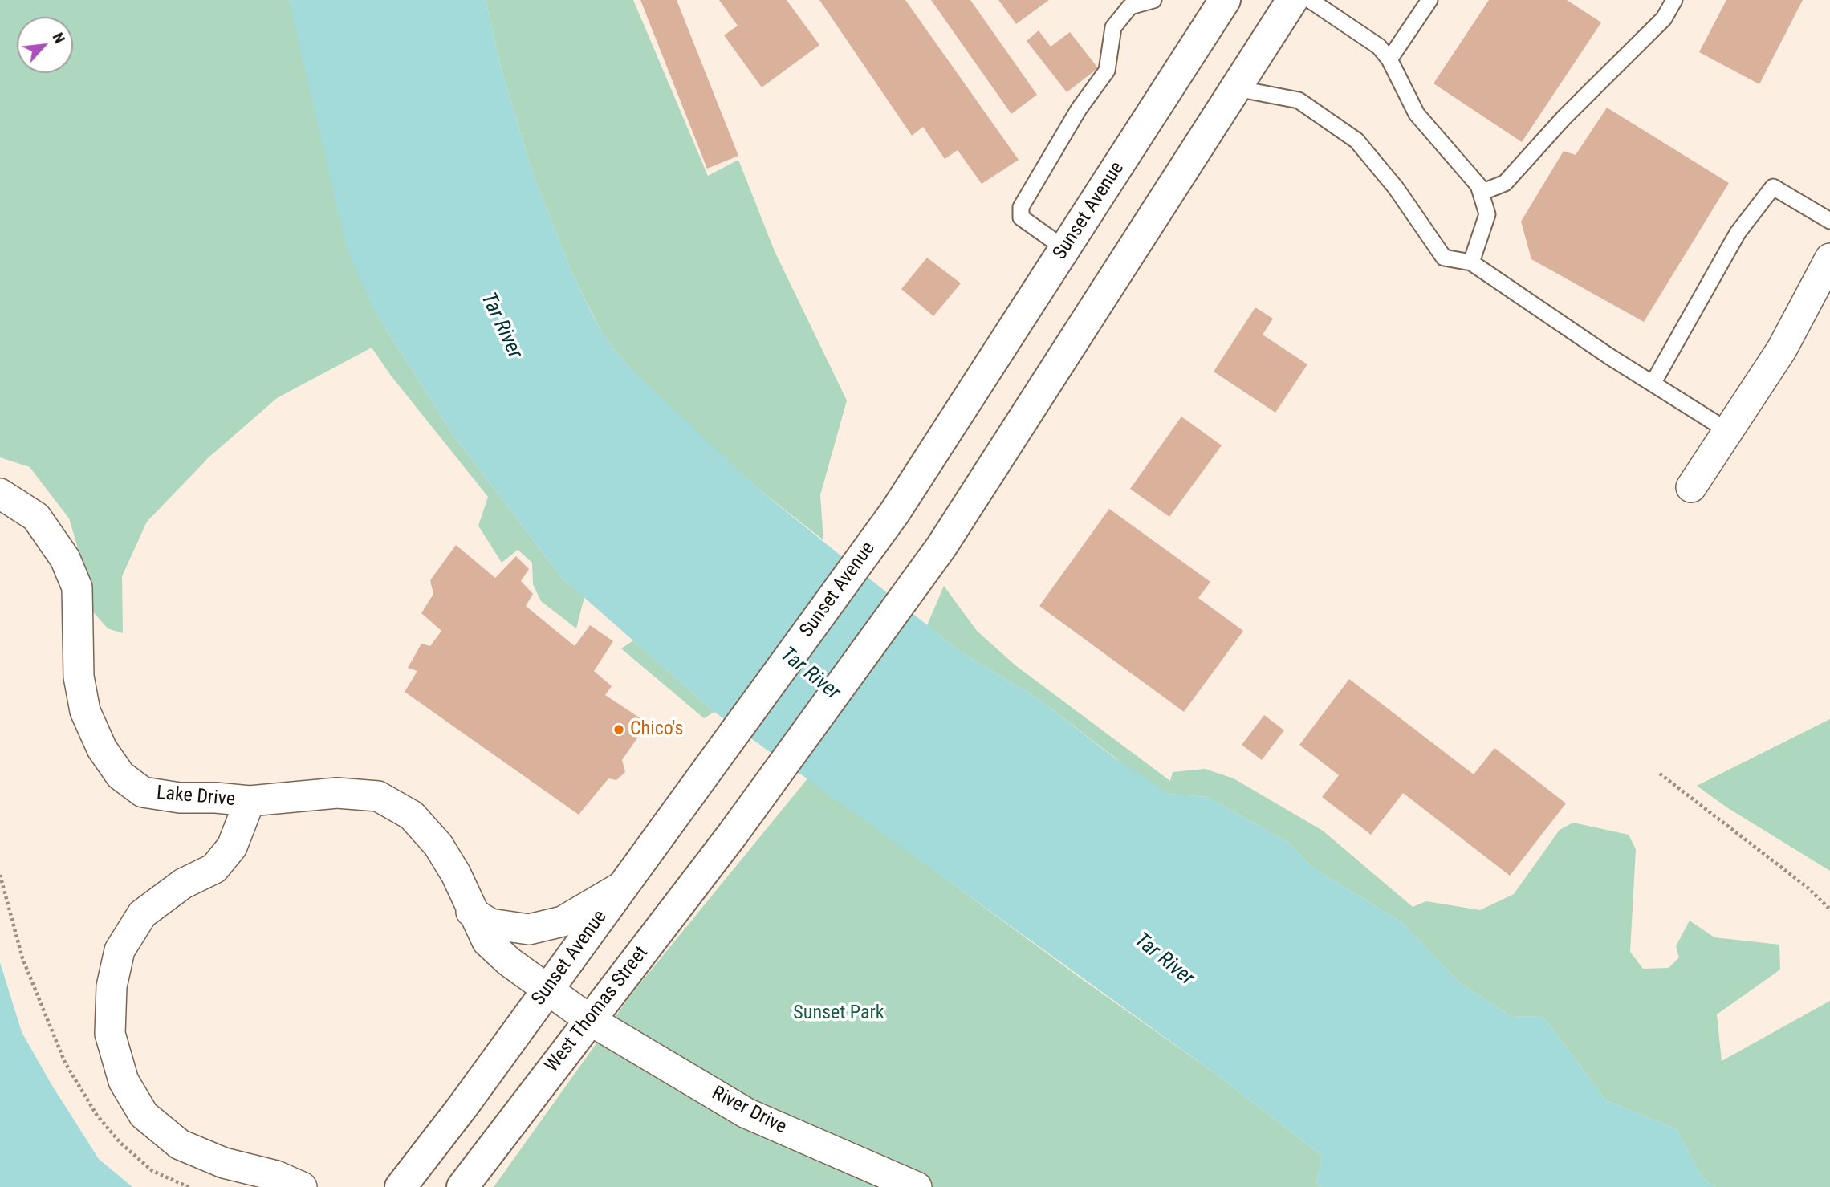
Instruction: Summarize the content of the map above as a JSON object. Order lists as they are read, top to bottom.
{
  "streets": {
    "main road": ["Sunset Avenue", "West Thomas Street"],
    "street": ["Lake Drive", "River Drive"]
  },
  "crossings": [
    ["Sunset Avenue", "Lake Drive"],
    ["Lake Drive", "West Thomas Street"],
    ["Lake Drive", "River Drive"],
    ["West Thomas Street", "River Drive"]
  ],
  "water": ["Tar River"],
  "parks": ["Sunset Park"],
  "places": ["Chico's"],
  "north": "top right"
}
